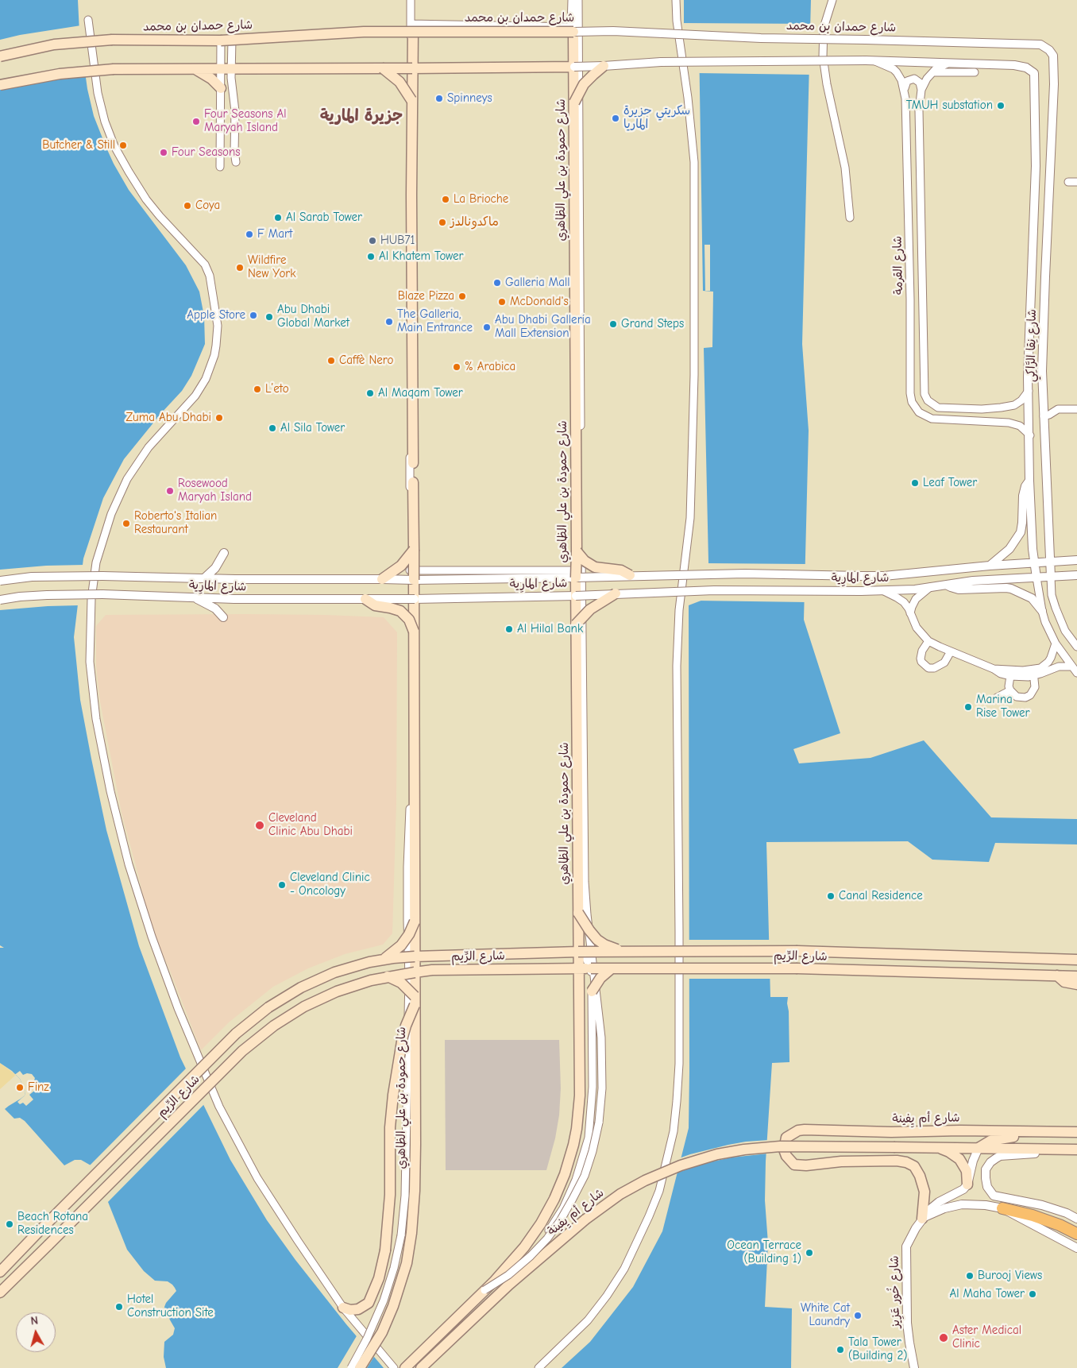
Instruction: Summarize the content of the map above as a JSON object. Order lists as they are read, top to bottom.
{
  "streets": {
    "main road": [
      "شارع حمدان بن محمد",
      "شارع حمودة بن علي الظاهري",
      "شارع الرِّيم",
      "شارع أم يِفينة"
    ],
    "street": [
      "شارع القرمة",
      "شارع نِقا الرَّاكِي",
      "شارع المارِية",
      "شارع خُور عَزِيز"
    ]
  },
  "crossings": [
    ["شارع حمدان بن محمد", "شارع حمودة بن علي الظاهري"],
    ["شارع حمدان بن محمد", "شارع نِقا الرَّاكِي"],
    ["شارع حمودة بن علي الظاهري", "شارع المارِية"],
    ["شارع حمودة بن علي الظاهري", "شارع الرِّيم"],
    ["شارع القرمة", "شارع نِقا الرَّاكِي"],
    ["شارع نِقا الرَّاكِي", "شارع المارِية"],
    ["شارع أم يِفينة", "شارع خُور عَزِيز"]
  ],
  "districts": ["جزيرة المارية"],
  "places": [
    "Spinneys",
    "TMUH substation",
    "سكريتي جزيرة الماريا",
    "Four Seasons Al Maryah Island",
    "Butcher & Still",
    "Four Seasons",
    "La Brioche",
    "Coya",
    "Al Sarab Tower",
    "ماكدونالدز",
    "F Mart",
    "HUB71",
    "Al Khatem Tower",
    "Wildfire New York",
    "Galleria Mall",
    "Blaze Pizza",
    "McDonald's",
    "Apple Store",
    "Abu Dhabi Global Market",
    "The Galleria, Main Entrance",
    "Grand Steps",
    "Abu Dhabi Galleria Mall Extension",
    "Caffè Nero",
    "% Arabica",
    "L’eto",
    "Al Maqam Tower",
    "Zuma Abu Dhabi",
    "Al Sila Tower",
    "Leaf Tower",
    "Rosewood Maryah Island",
    "Roberto's Italian Restaurant",
    "Al Hilal Bank",
    "Marina Rise Tower",
    "Cleveland Clinic Abu Dhabi",
    "Cleveland Clinic - Oncology",
    "Canal Residence",
    "Finz",
    "Beach Rotana Residences",
    "Ocean Terrace (Building 1)",
    "Burooj Views",
    "Al Maha Tower",
    "Hotel Construction Site",
    "White Cat Laundry",
    "Aster Medical Clinic",
    "Tala Tower (Building 2)"
  ],
  "north": "top"
}
